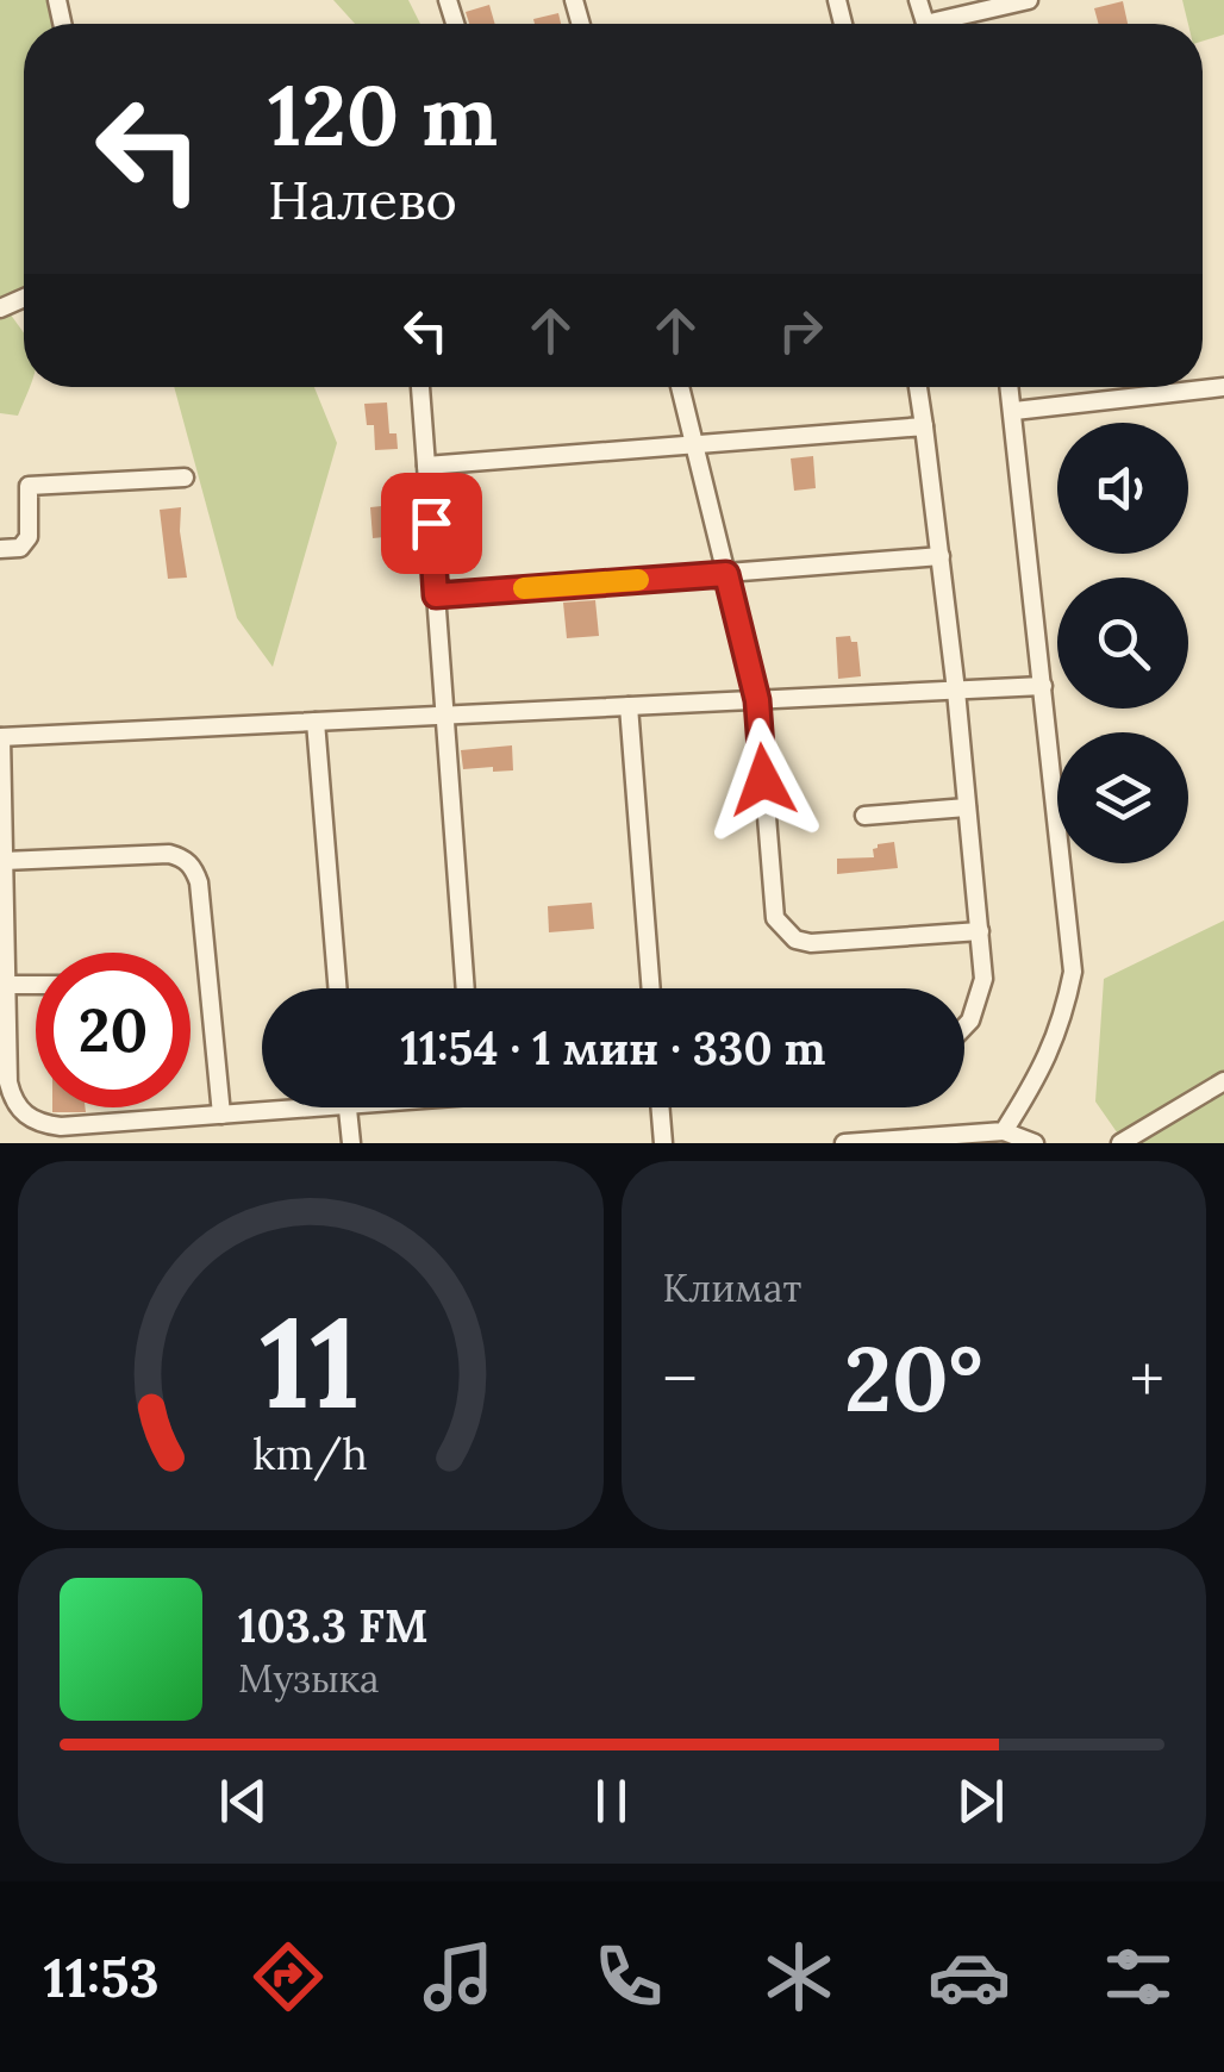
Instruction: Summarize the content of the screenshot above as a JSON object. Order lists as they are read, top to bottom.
{
  "page": {
    "turn": ["120 m", "Налево"],
    "limit": "20",
    "trip": "11:54 · 1 мин · 330 m",
    "tile": "Климат",
    "heat": ["−", "20°", "+"],
    "song": ["103.3 FM", "Музыка"],
    "tabs": "11:53",
    "gauge": ["11", "km/h"]
  }
}
